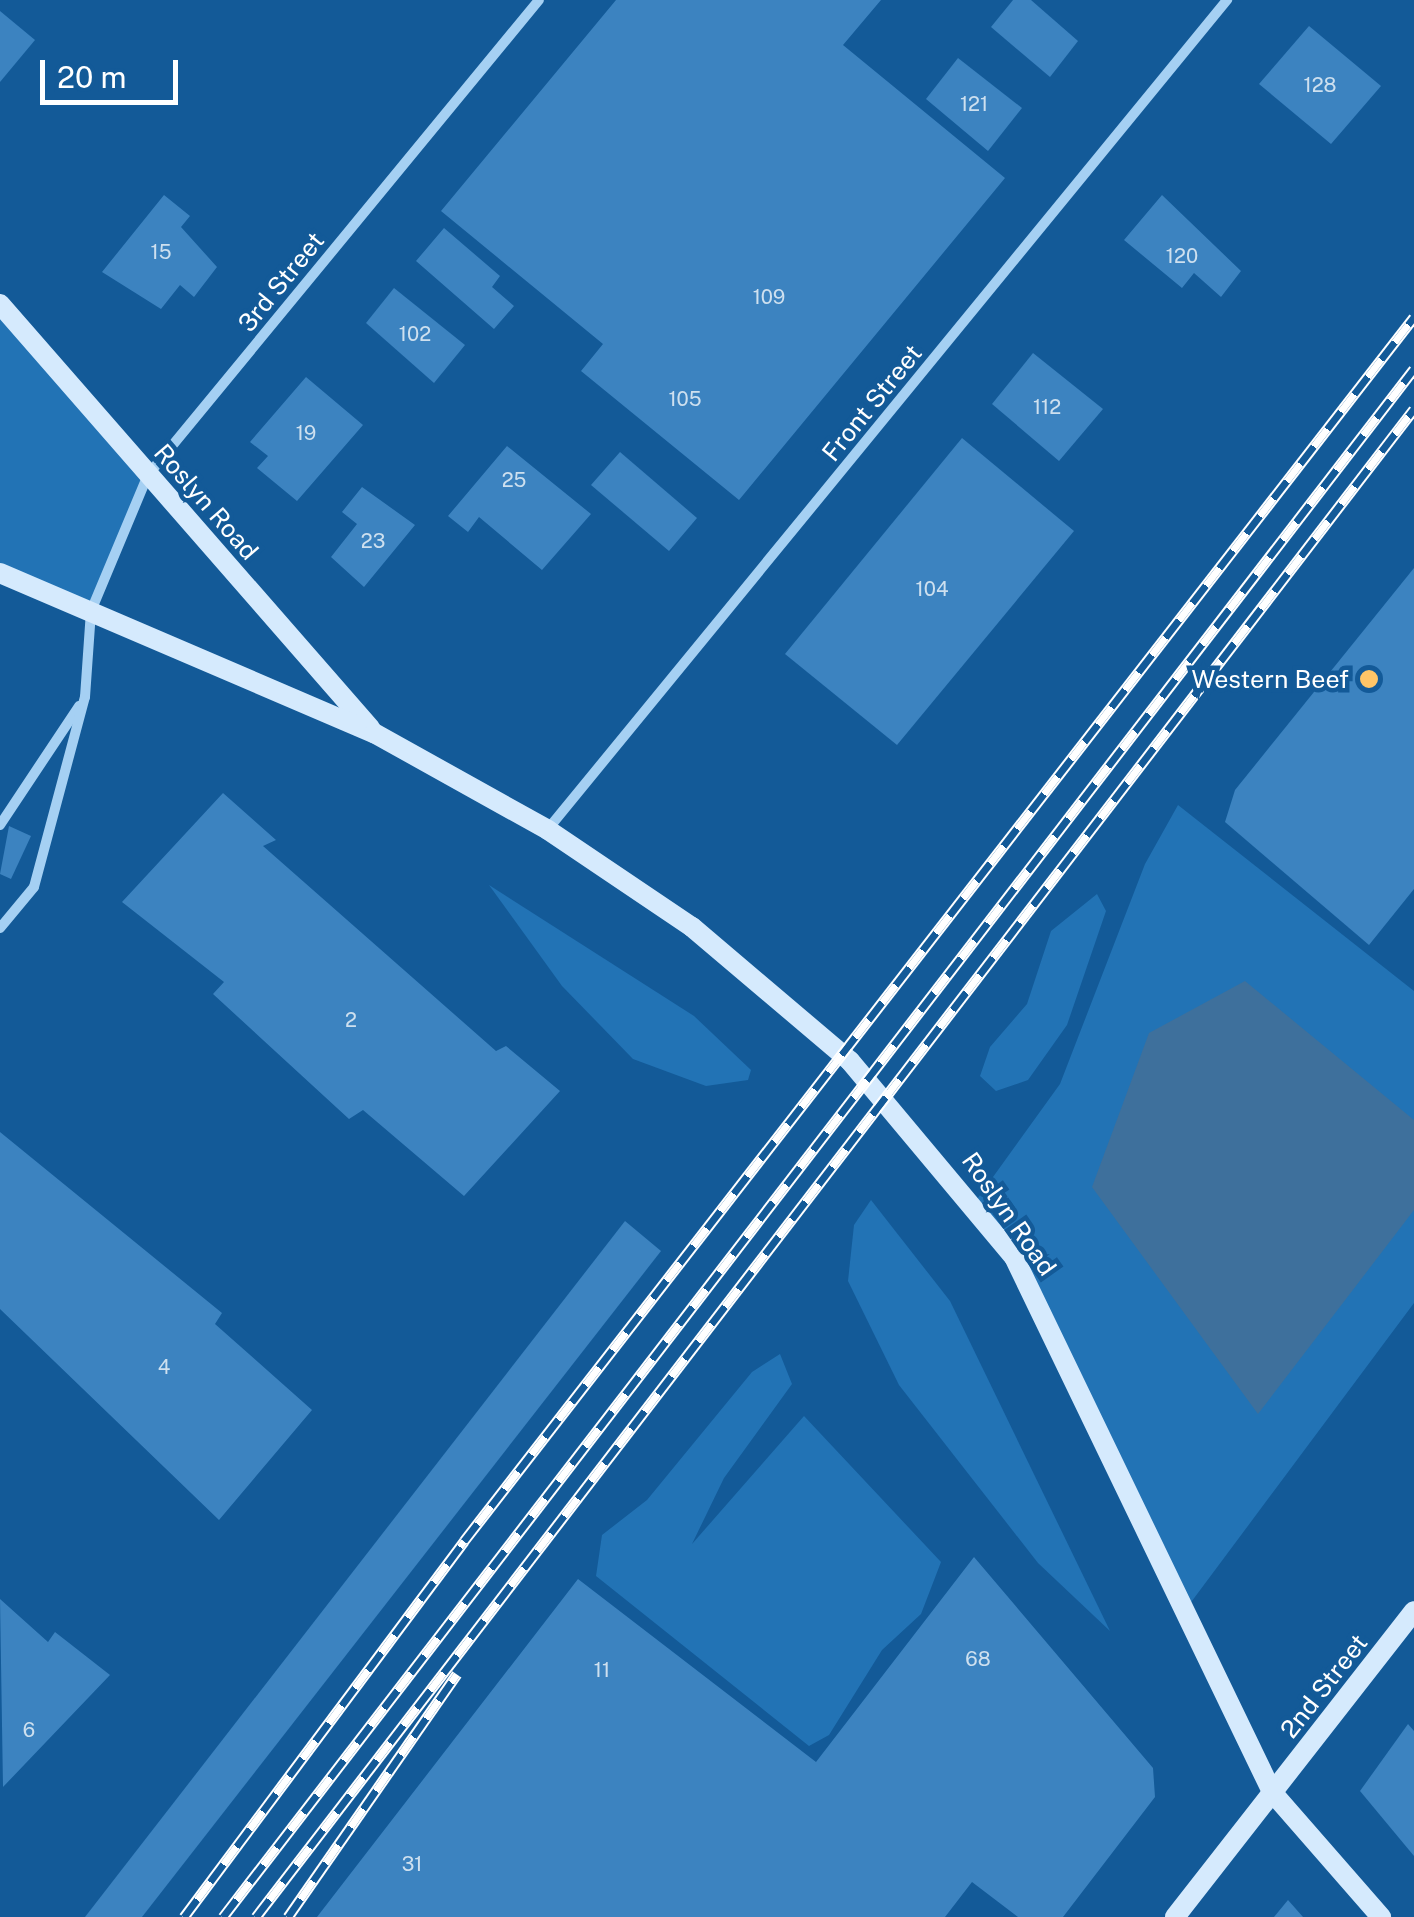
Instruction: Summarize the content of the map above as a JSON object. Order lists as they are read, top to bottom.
{
  "streets": {
    "main road": ["Roslyn Road", "2nd Street"],
    "street": ["3rd Street", "Front Street"]
  },
  "crossings": [
    ["3rd Street", "Roslyn Road"],
    ["Front Street", "Roslyn Road"],
    ["Roslyn Road", "2nd Street"]
  ],
  "places": ["Western Beef"],
  "house_numbers": [
    "128",
    "121",
    "15",
    "120",
    "109",
    "102",
    "105",
    "112",
    "19",
    "25",
    "23",
    "104",
    "2",
    "4",
    "68",
    "11",
    "6",
    "31"
  ],
  "scale_bar": "20 m"
}
